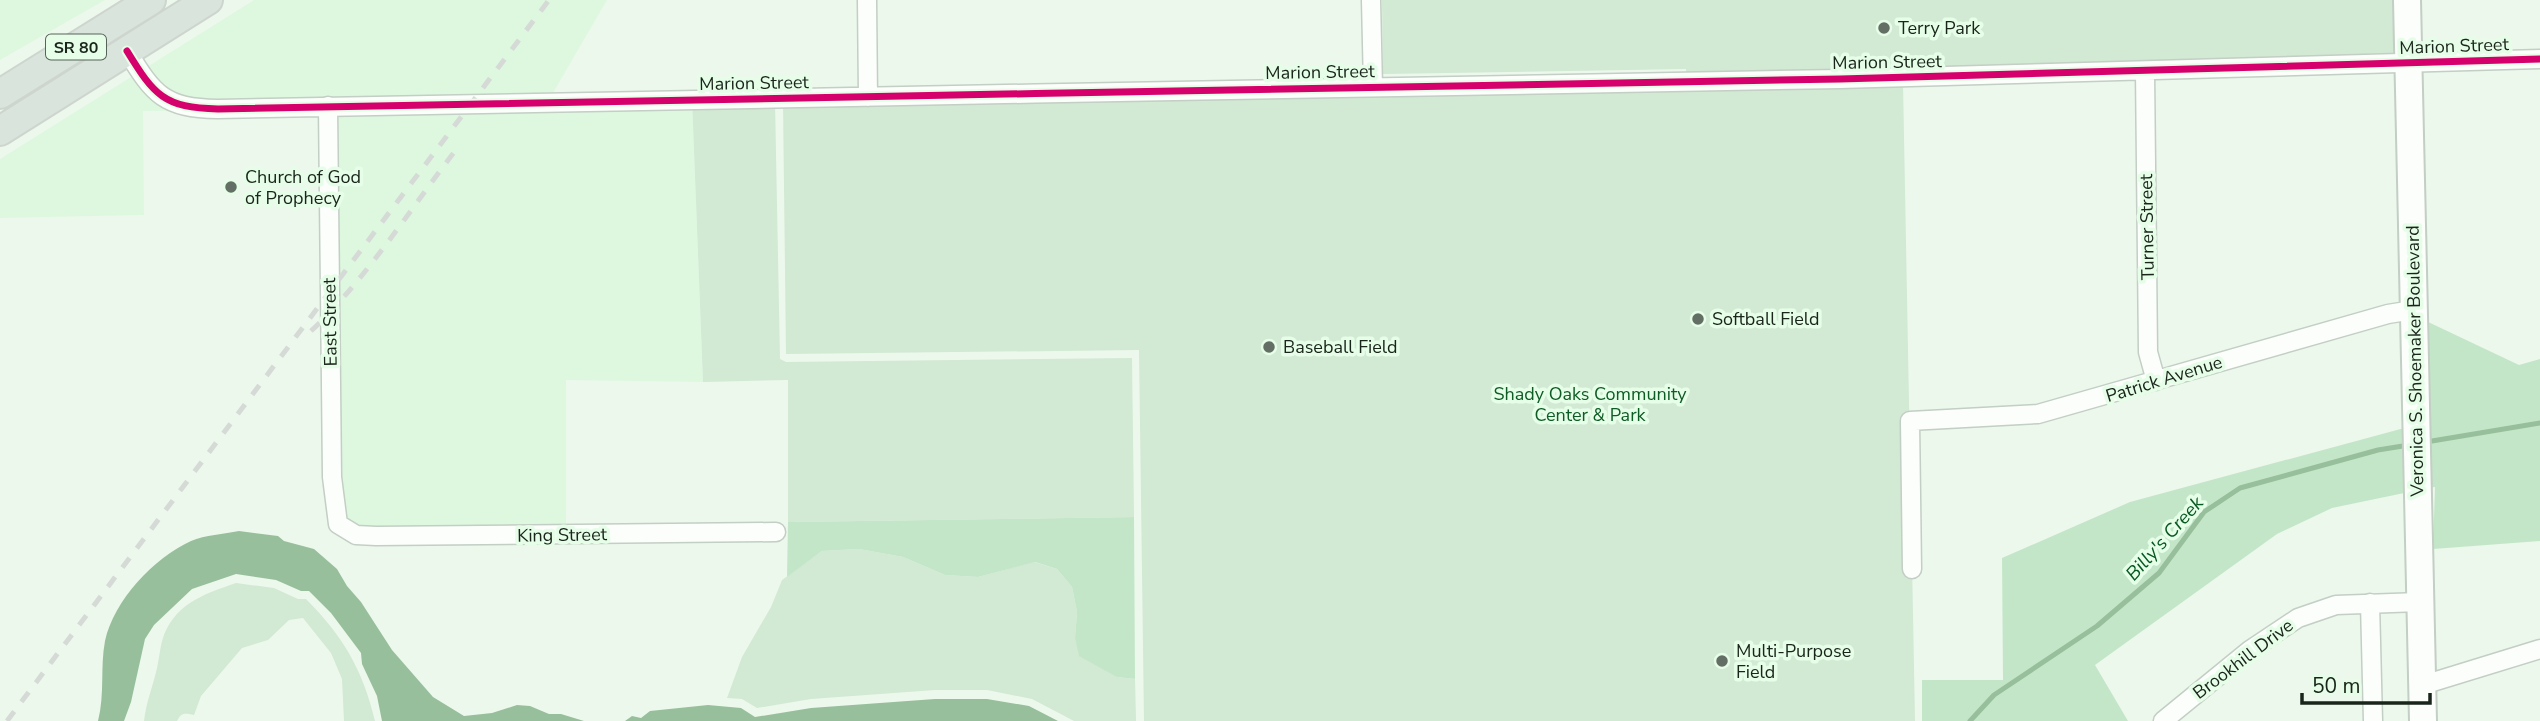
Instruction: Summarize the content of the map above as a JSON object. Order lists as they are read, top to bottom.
{
  "streets": {
    "main road": ["SR 80"],
    "street": [
      "Marion Street",
      "Turner Street",
      "East Street",
      "Veronica S. Shoemaker Boulevard",
      "Patrick Avenue",
      "King Street",
      "Brookhill Drive"
    ]
  },
  "crossings": [
    ["Marion Street", "SR 80"],
    ["Marion Street", "Turner Street"],
    ["Marion Street", "East Street"],
    ["Marion Street", "Veronica S. Shoemaker Boulevard"],
    ["Turner Street", "Patrick Avenue"],
    ["East Street", "King Street"],
    ["Veronica S. Shoemaker Boulevard", "Patrick Avenue"],
    ["Veronica S. Shoemaker Boulevard", "Brookhill Drive"]
  ],
  "water": ["Billy's Creek"],
  "parks": ["Shady Oaks Community Center & Park"],
  "places": [
    "Terry Park",
    "Church of God of Prophecy",
    "Softball Field",
    "Baseball Field",
    "Multi-Purpose Field"
  ],
  "scale_bar": "50 m"
}
